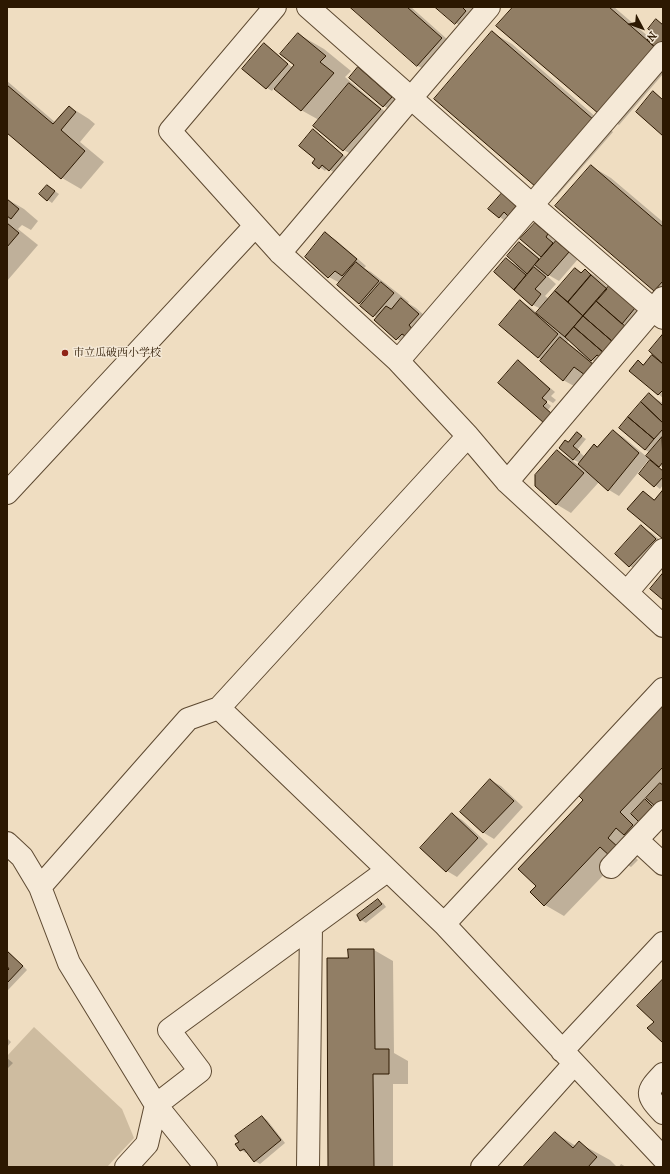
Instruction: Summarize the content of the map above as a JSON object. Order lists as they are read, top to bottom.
{
  "places": ["市立瓜破西小学校"],
  "north": "bottom right"
}
